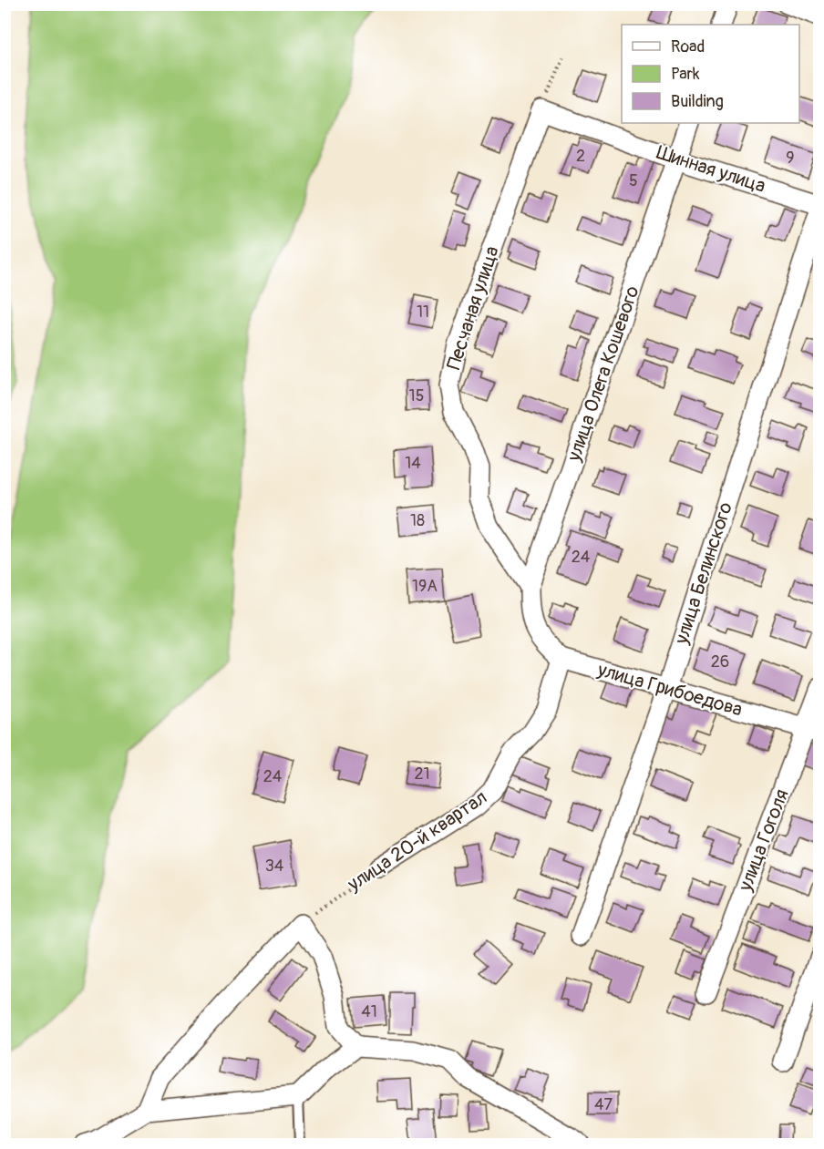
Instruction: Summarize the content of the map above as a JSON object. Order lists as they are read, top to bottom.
{
  "streets": {
    "street": [
      "Шинная улица",
      "Песчаная улица",
      "улица Олега Кошевого",
      "улица Белинского",
      "улица Грибоедова",
      "улица Гоголя",
      "улица 20-й квартал"
    ]
  },
  "crossings": [
    ["Шинная улица", "Песчаная улица"],
    ["Шинная улица", "улица Олега Кошевого"],
    ["Шинная улица", "улица Белинского"],
    ["Песчаная улица", "улица Олега Кошевого"],
    ["улица Олега Кошевого", "улица Грибоедова"],
    ["улица Белинского", "улица Грибоедова"],
    ["улица Грибоедова", "улица Гоголя"],
    ["улица Грибоедова", "улица 20-й квартал"]
  ],
  "house_numbers": [
    "2",
    "9",
    "5",
    "11",
    "15",
    "14",
    "18",
    "24",
    "19А",
    "26",
    "21",
    "24",
    "34",
    "41",
    "47"
  ],
  "legend": ["Road", "Park", "Building"]
}
